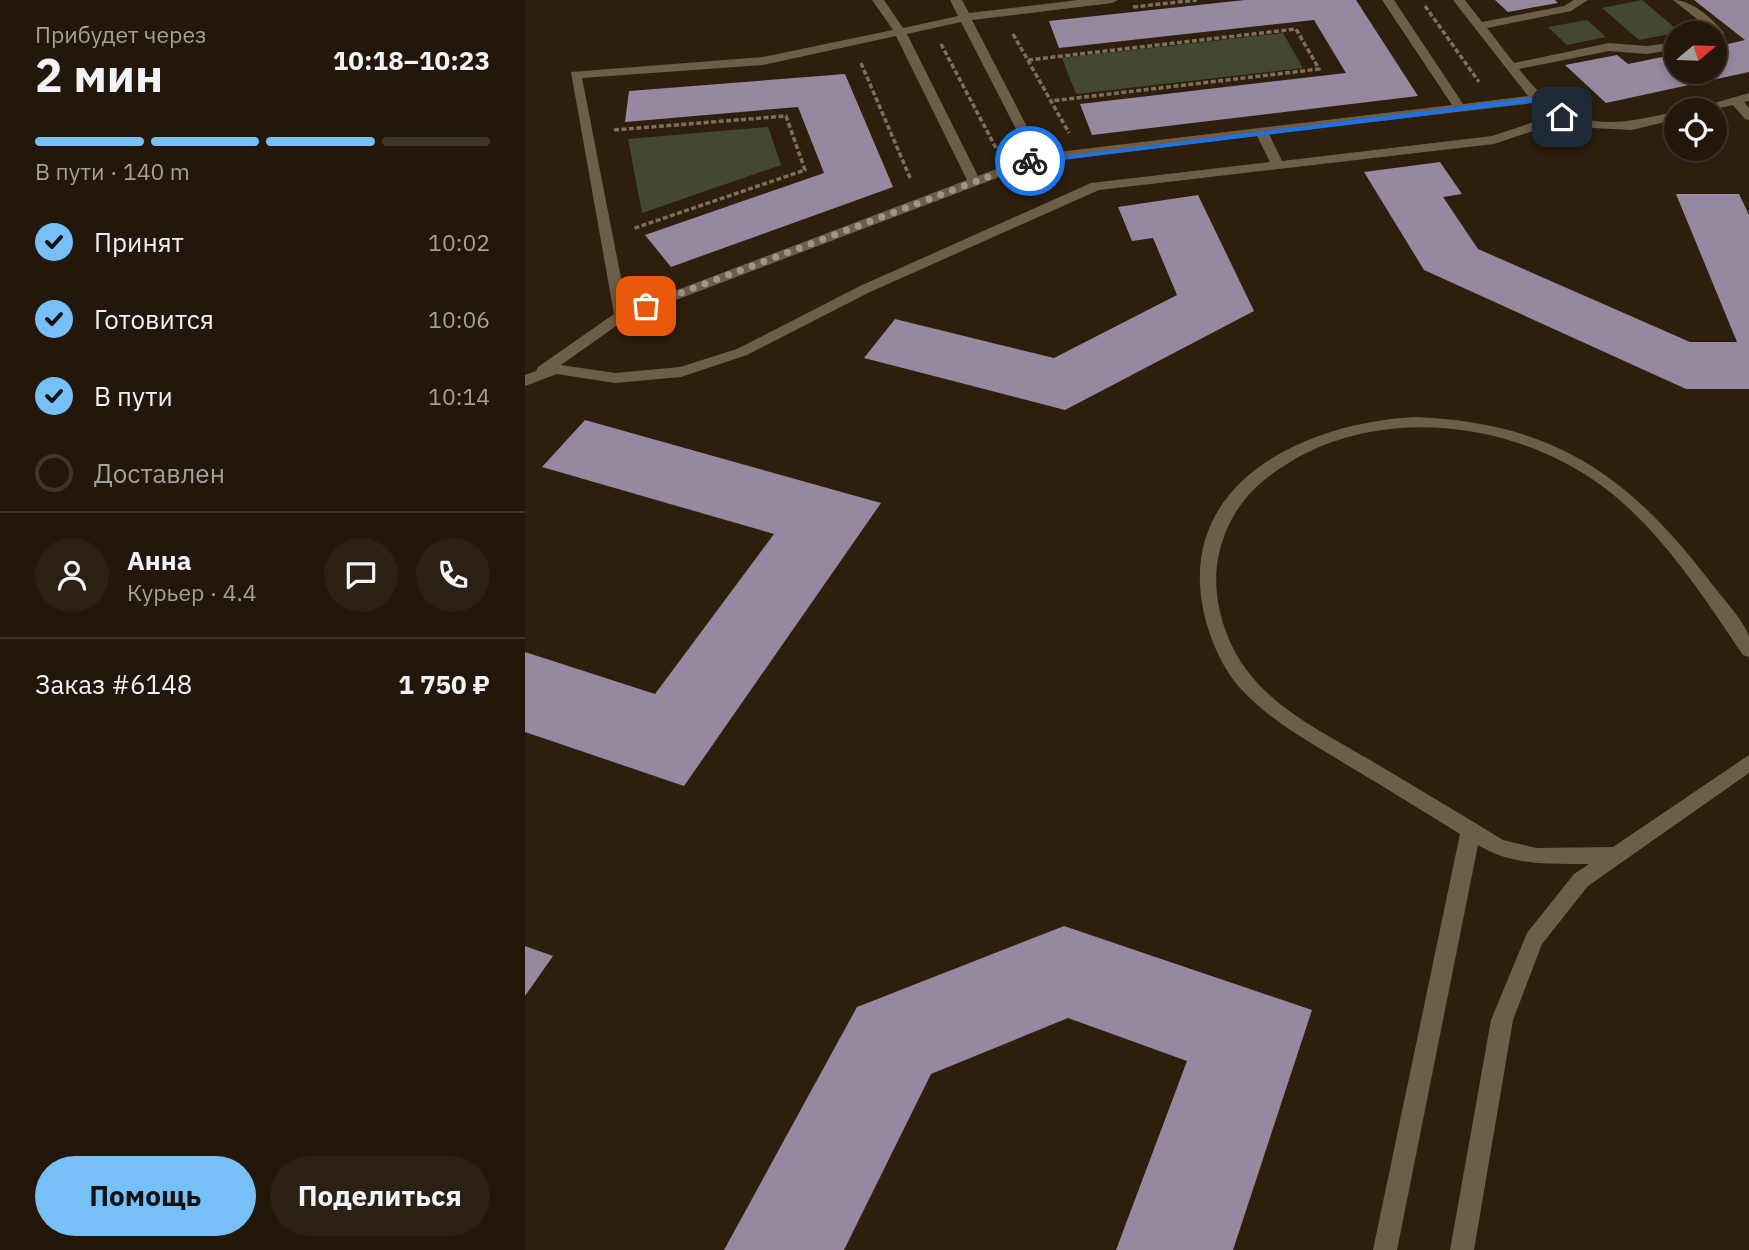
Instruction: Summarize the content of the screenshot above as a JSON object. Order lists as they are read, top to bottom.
{
  "north": "right",
  "page": {
    "heading": ["2 мин", "Прибудет через", "10:18–10:23"],
    "panel": [
      "Анна",
      "Курьер · 4.4",
      "Заказ #6148",
      "1 750 ₽"
    ],
    "bar": "В пути · 140 m",
    "list": [
      ["Принят", "10:02"],
      ["Готовится", "10:06"],
      ["В пути", "10:14"],
      "Доставлен"
    ],
    "buttons": ["Помощь", "Поделиться"]
  }
}
